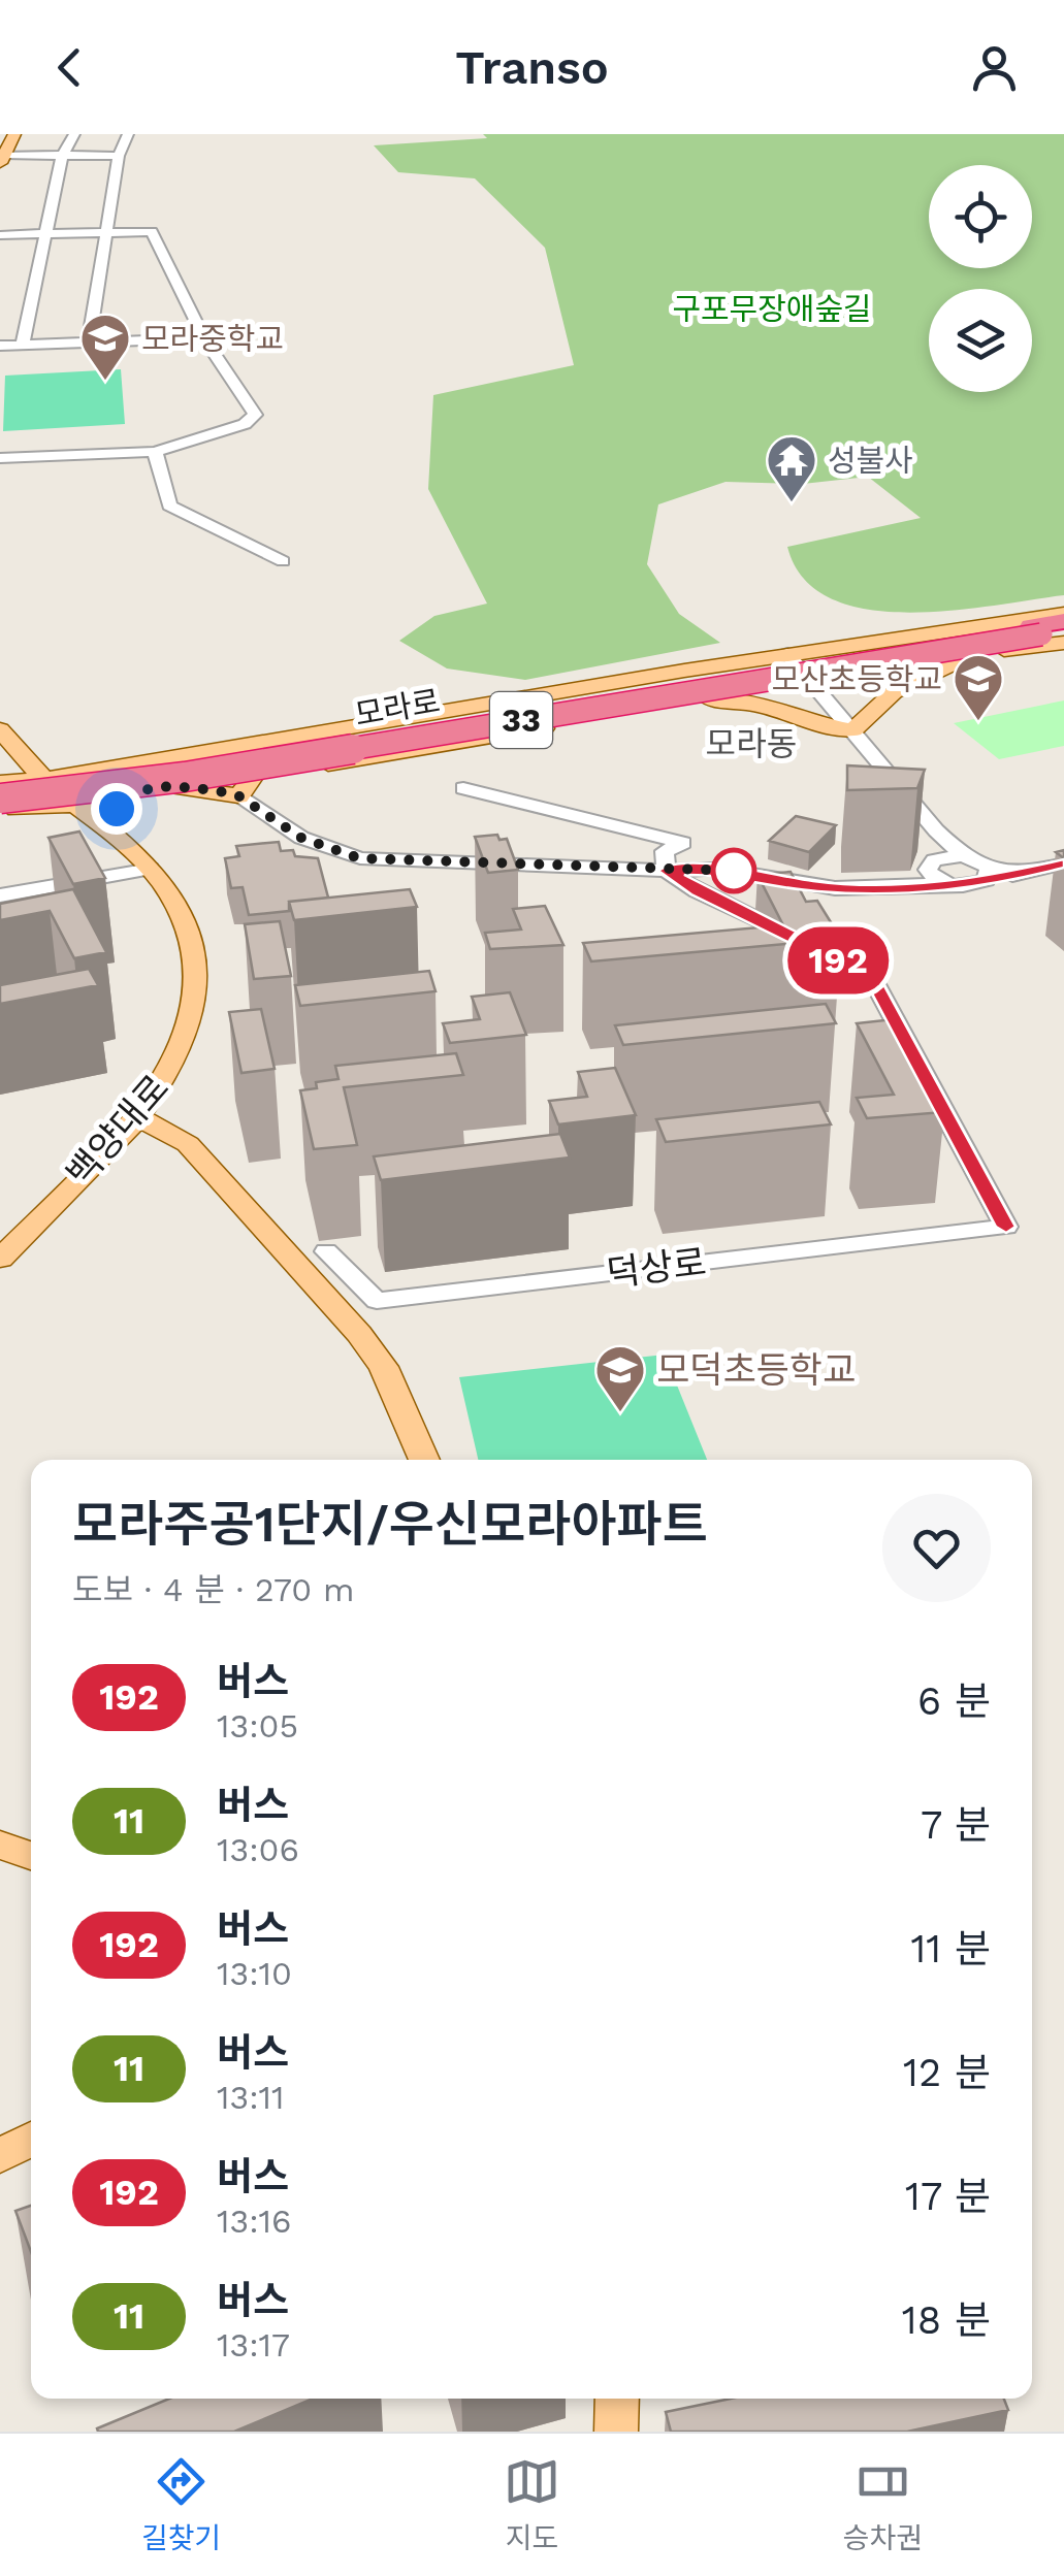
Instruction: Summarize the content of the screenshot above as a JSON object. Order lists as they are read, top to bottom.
{
  "streets": {
    "highway": ["모라로", "33"],
    "main road": ["백양대로"],
    "street": ["덕상로"]
  },
  "crossings": [
    ["모라로", "백양대로"]
  ],
  "districts": ["모라동"],
  "parks": ["구포무장애숲길"],
  "places": {
    "school or university": ["모라중학교", "모산초등학교", "모덕초등학교"],
    "temple": ["성불사"]
  },
  "lines": ["bus line 192"],
  "page": {
    "header": "Transo",
    "on_map": "192",
    "heading": ["모라주공1단지/우신모라아파트", "도보 · 4 분 · 270 m"],
    "list": [
      {
        "mark": "192",
        "name": "버스",
        "note": "13:05",
        "value": "6 분"
      },
      {
        "mark": "11",
        "name": "버스",
        "note": "13:06",
        "value": "7 분"
      },
      {
        "mark": "192",
        "name": "버스",
        "note": "13:10",
        "value": "11 분"
      },
      {
        "mark": "11",
        "name": "버스",
        "note": "13:11",
        "value": "12 분"
      },
      {
        "mark": "192",
        "name": "버스",
        "note": "13:16",
        "value": "17 분"
      },
      {
        "mark": "11",
        "name": "버스",
        "note": "13:17",
        "value": "18 분"
      }
    ],
    "tabs": ["길찾기", "지도", "승차권"]
  }
}
